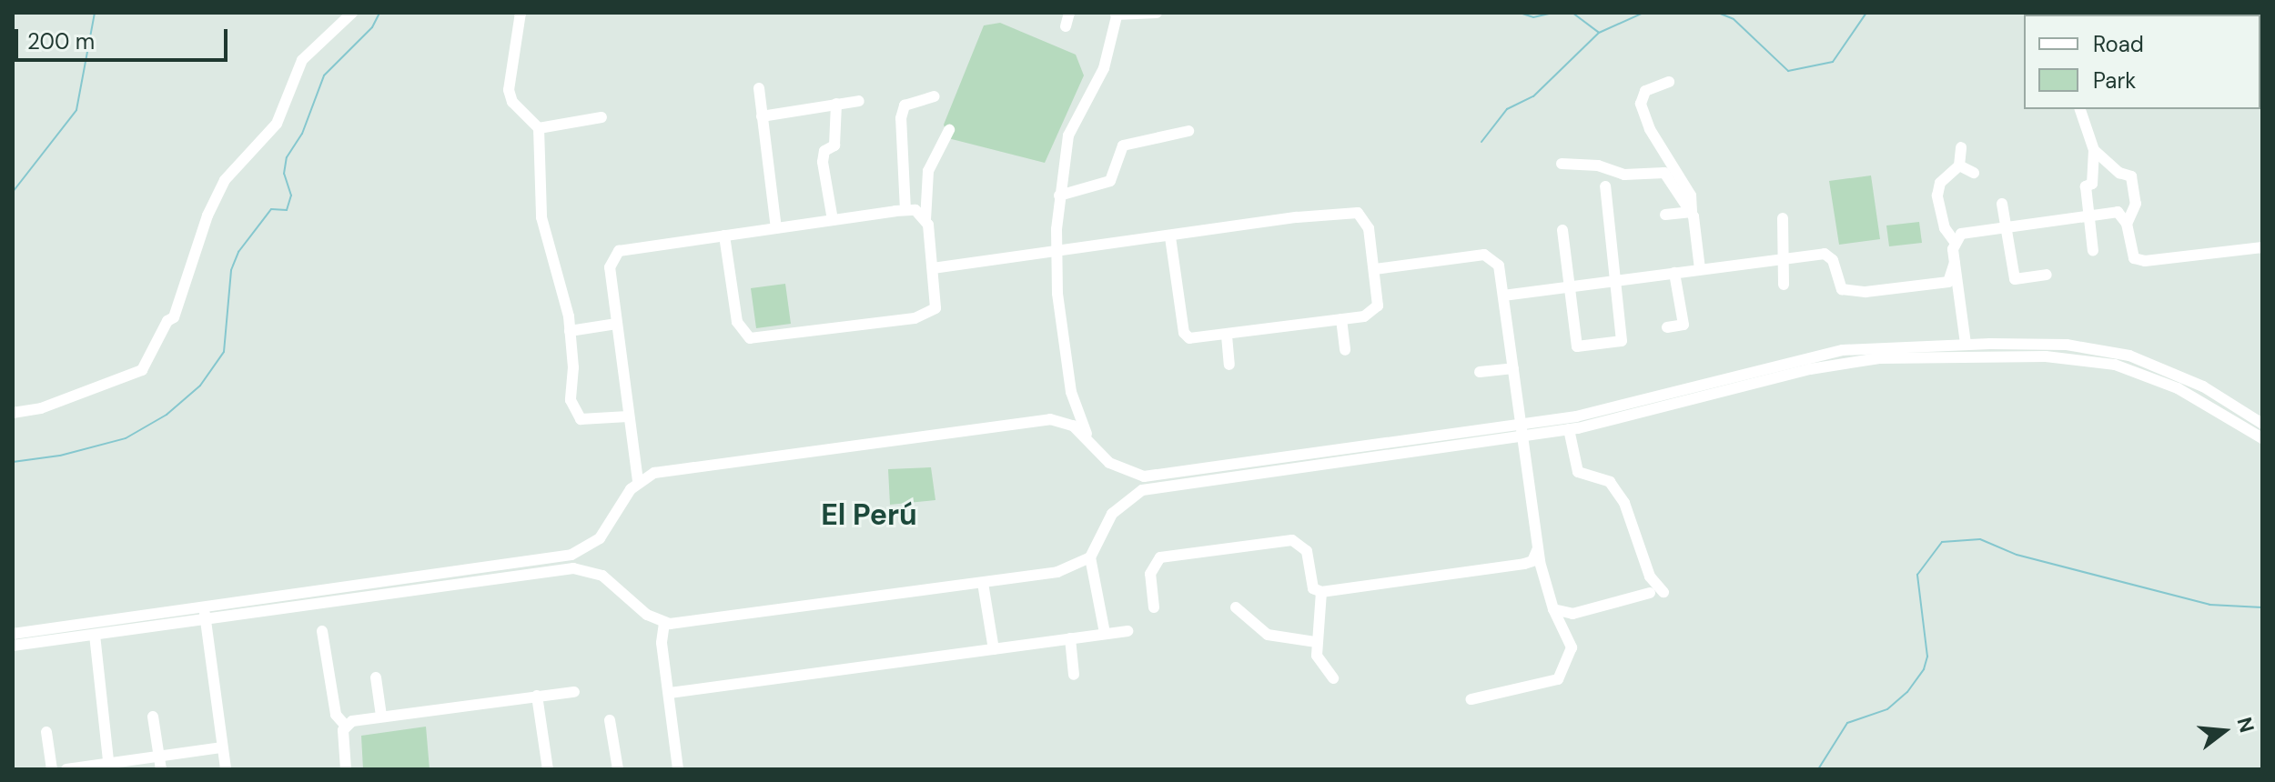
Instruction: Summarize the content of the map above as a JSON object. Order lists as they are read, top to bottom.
{
  "districts": ["El Perú"],
  "legend": ["Road", "Park"],
  "scale_bar": "200 m",
  "north": "right"
}
